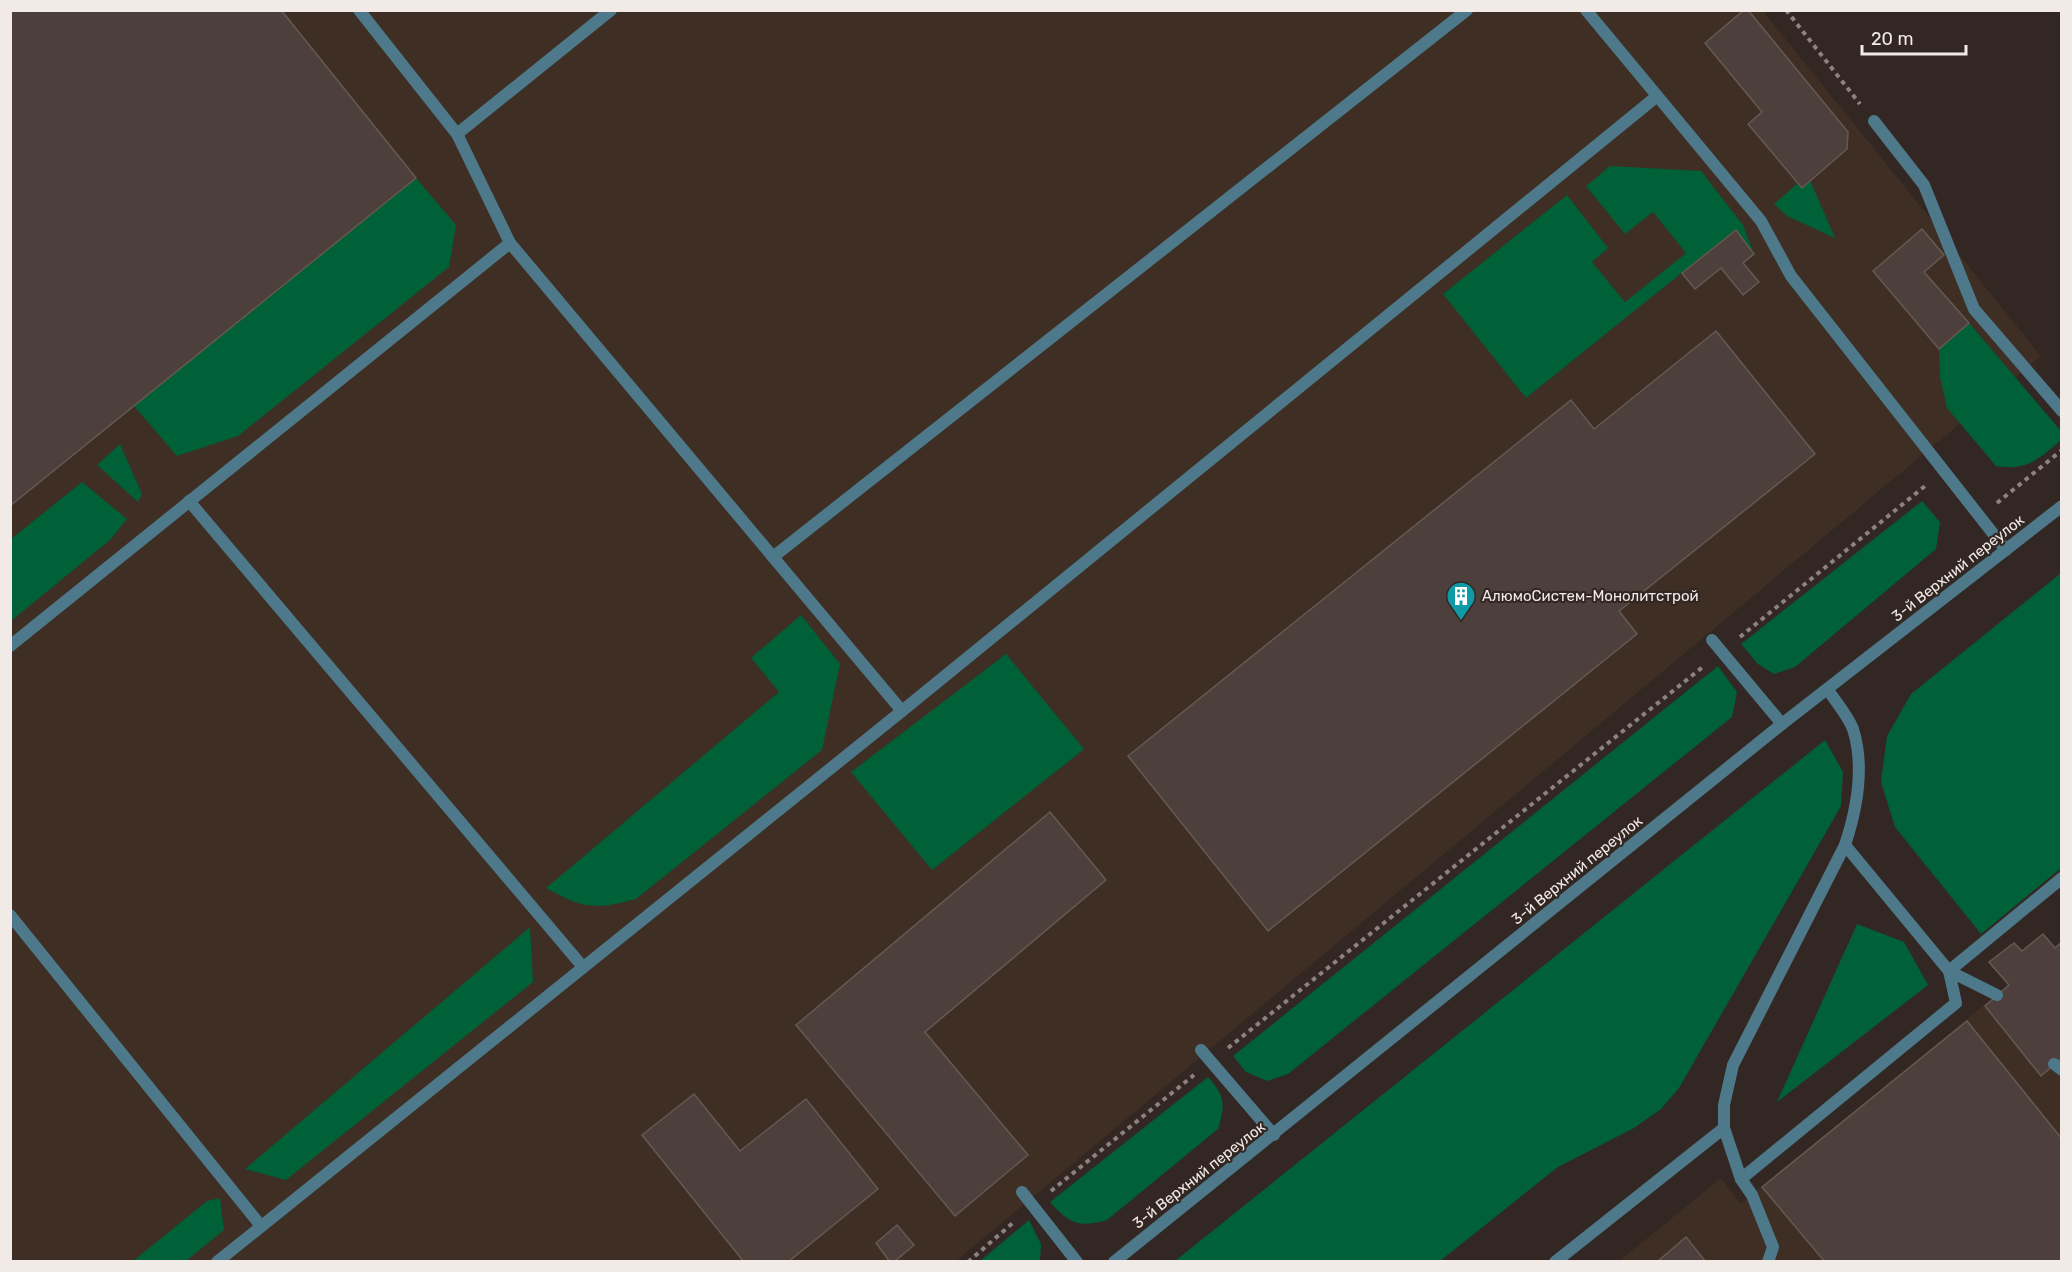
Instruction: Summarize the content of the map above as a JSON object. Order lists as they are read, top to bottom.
{
  "streets": {
    "street": ["3-й Верхний переулок"]
  },
  "places": {
    "building": ["АлюмоСистем-Монолитстрой"]
  },
  "scale_bar": "20 m"
}
